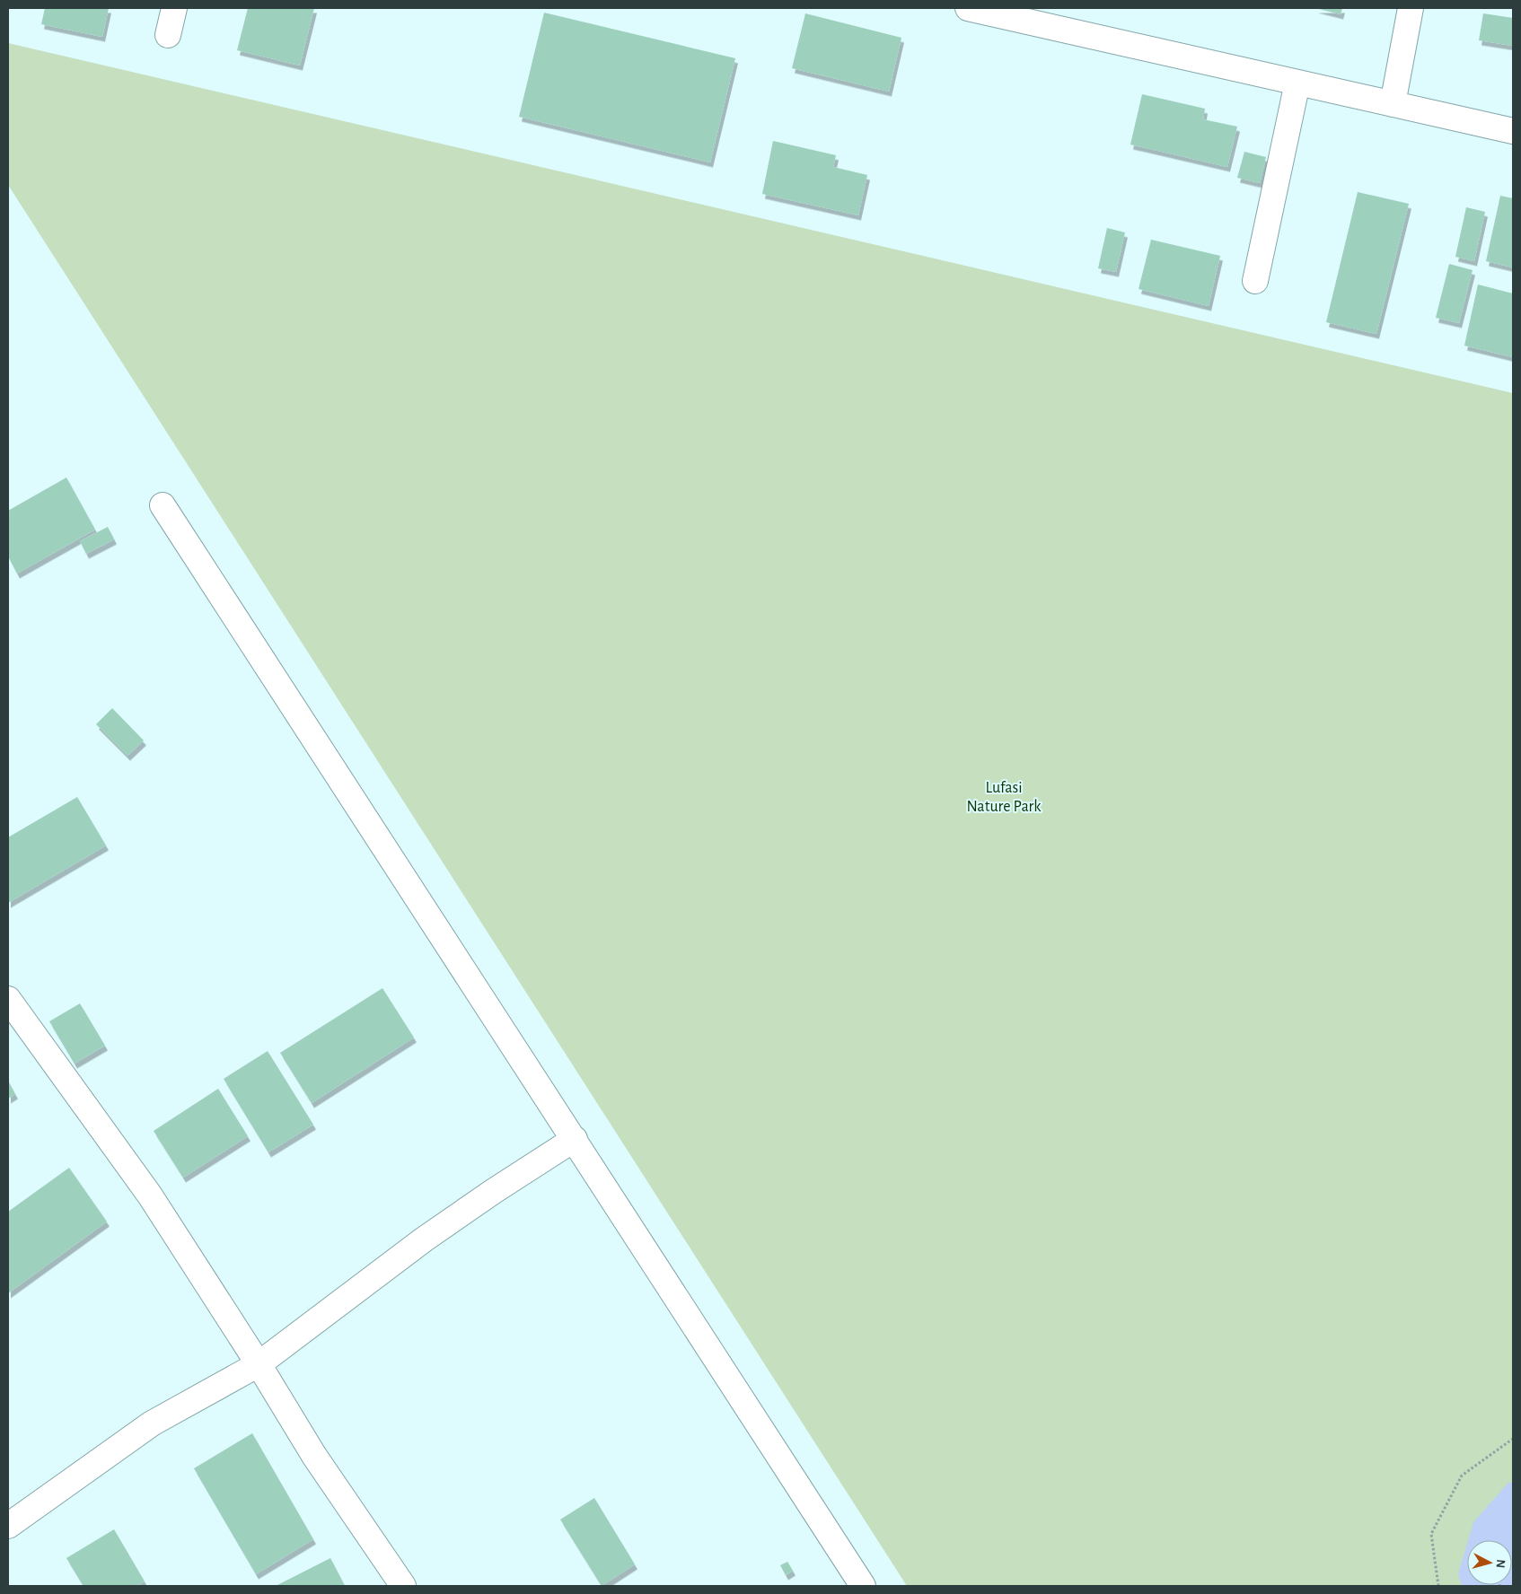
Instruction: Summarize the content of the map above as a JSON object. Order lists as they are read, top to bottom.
{
  "parks": ["Lufasi Nature Park"],
  "north": "right"
}
